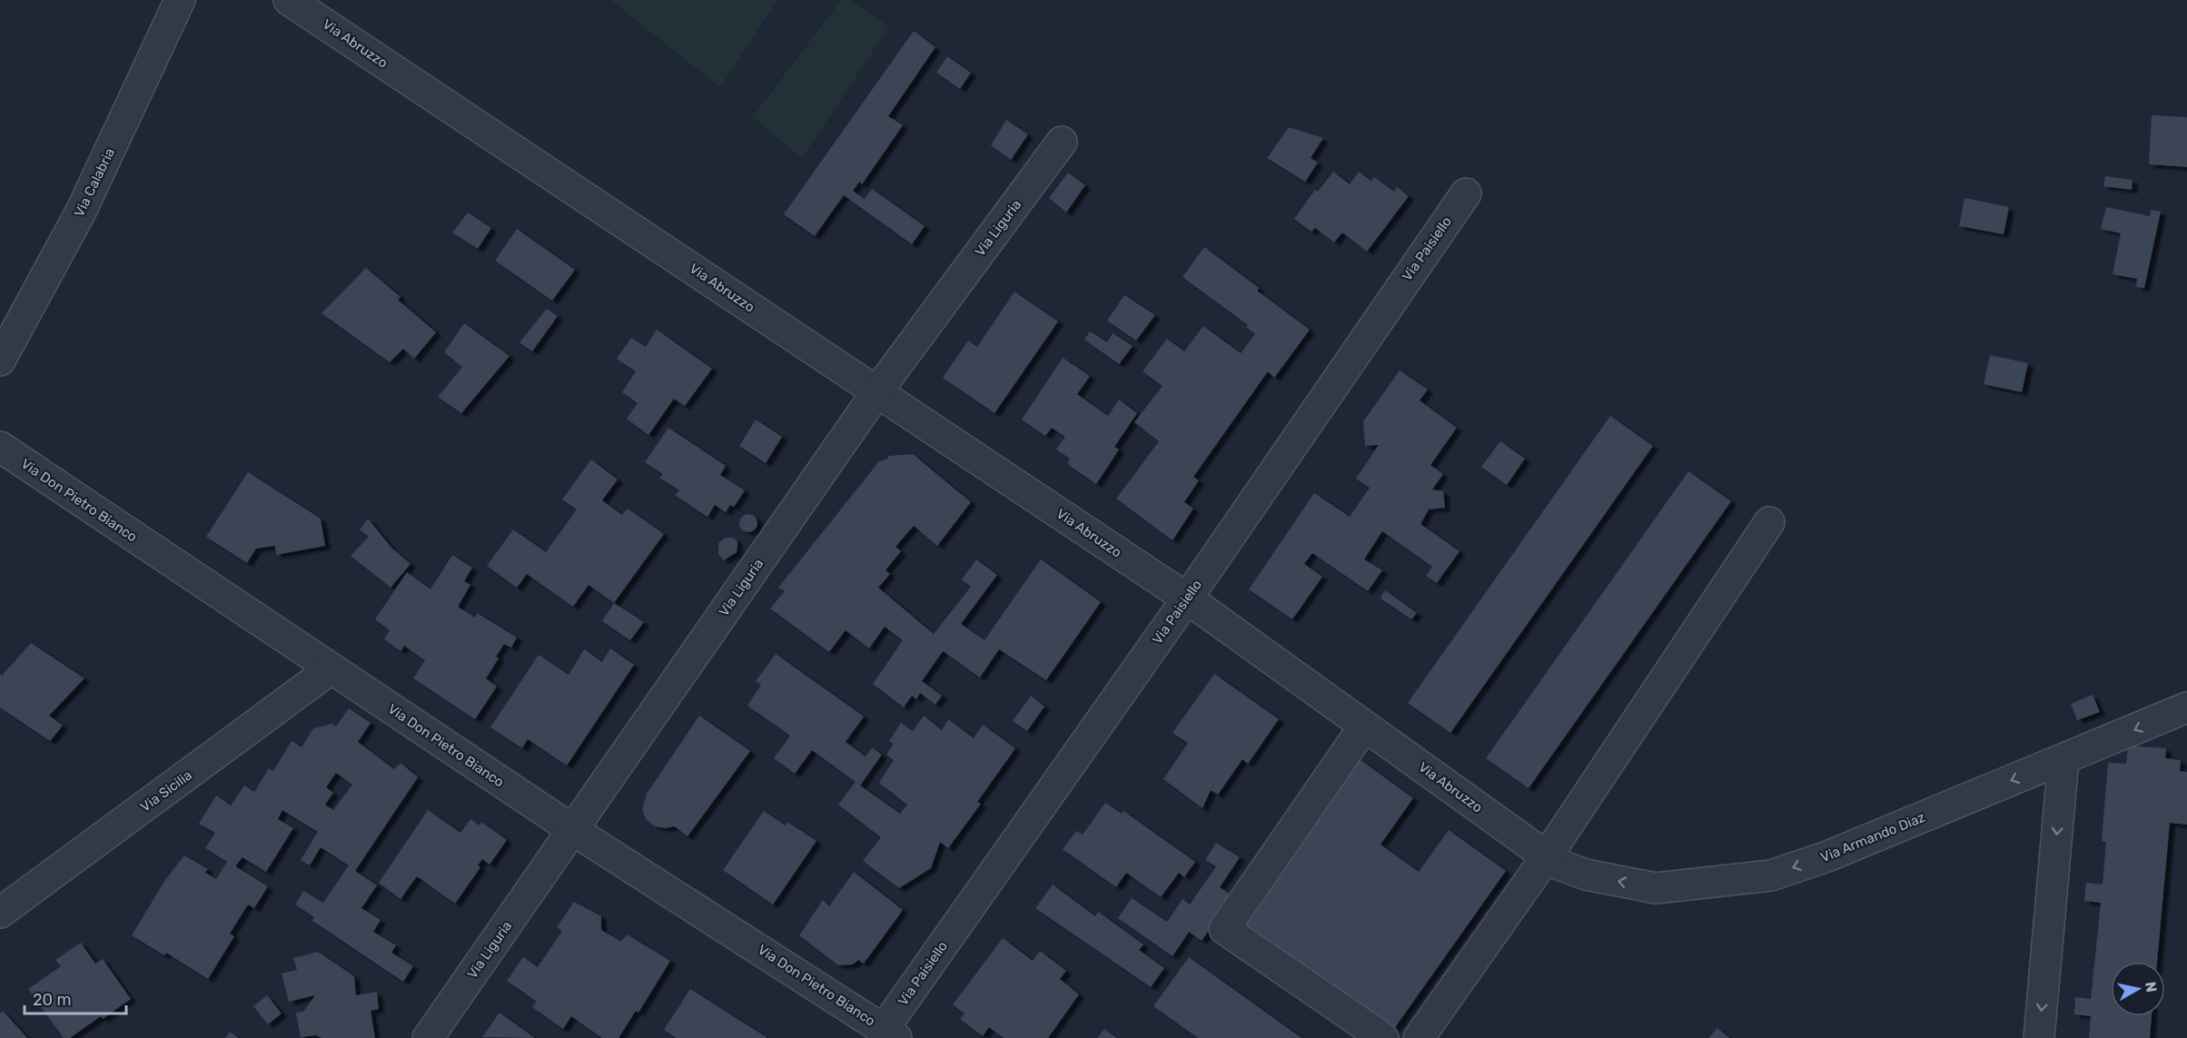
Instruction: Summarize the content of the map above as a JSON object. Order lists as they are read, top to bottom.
{
  "streets": {
    "street": [
      "Via Abruzzo",
      "Via Calabria",
      "Via Liguria",
      "Via Paisiello",
      "Via Don Pietro Bianco",
      "Via Sicilia",
      "Via Armando Diaz"
    ]
  },
  "crossings": [
    ["Via Abruzzo", "Via Liguria"],
    ["Via Abruzzo", "Via Paisiello"],
    ["Via Abruzzo", "Via Armando Diaz"],
    ["Via Liguria", "Via Don Pietro Bianco"],
    ["Via Paisiello", "Via Don Pietro Bianco"],
    ["Via Don Pietro Bianco", "Via Sicilia"]
  ],
  "one_way": ["Via Armando Diaz"],
  "scale_bar": "20 m",
  "north": "right"
}
